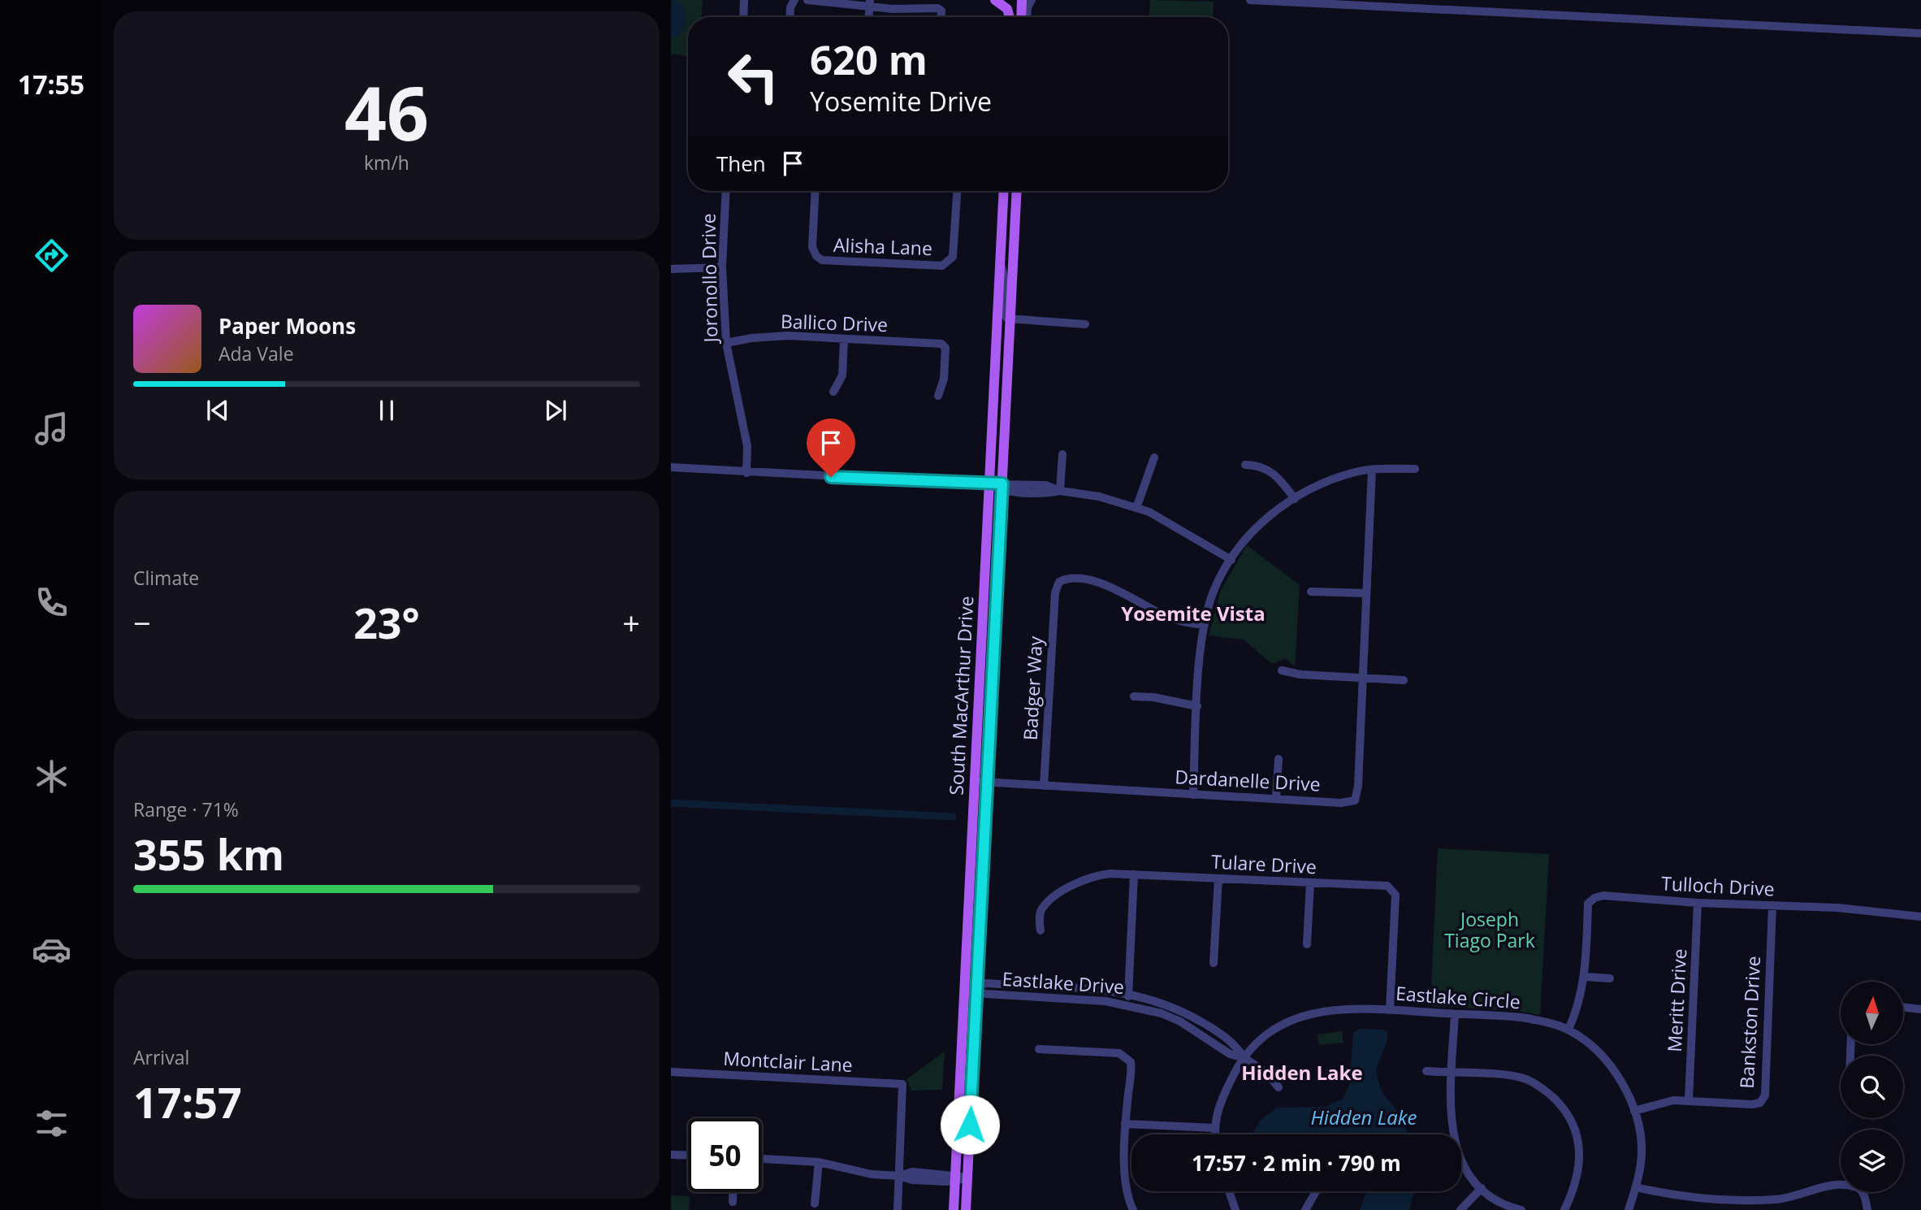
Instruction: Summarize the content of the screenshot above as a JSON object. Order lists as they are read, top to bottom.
{
  "streets": {
    "main road": ["South MacArthur Drive"],
    "street": [
      "Alisha Lane",
      "Joronollo Drive",
      "Ballico Drive",
      "Badger Way",
      "Dardanelle Drive",
      "Tulare Drive",
      "Tulloch Drive",
      "Eastlake Drive",
      "Eastlake Circle",
      "Meritt Drive",
      "Bankston Drive",
      "Montclair Lane"
    ]
  },
  "crossings": [
    ["Joronollo Drive", "Ballico Drive"],
    ["Badger Way", "Dardanelle Drive"],
    ["South MacArthur Drive", "Dardanelle Drive"],
    ["South MacArthur Drive", "Eastlake Drive"],
    ["Tulare Drive", "Eastlake Circle"],
    ["Tulloch Drive", "Eastlake Circle"],
    ["Tulloch Drive", "Meritt Drive"],
    ["Tulloch Drive", "Bankston Drive"],
    ["Eastlake Drive", "Eastlake Circle"],
    ["Meritt Drive", "Bankston Drive"]
  ],
  "districts": ["Yosemite Vista", "Hidden Lake"],
  "water": ["Hidden Lake"],
  "parks": ["Joseph Tiago Park"],
  "north": "top",
  "page": {
    "tabs": "17:55",
    "tile": [
      ["46", "km/h"],
      "Climate",
      ["Range · 71%", "355 km"],
      ["Arrival", "17:57"]
    ],
    "turn": ["620 m", "Yosemite Drive"],
    "then": "Then",
    "song": ["Paper Moons", "Ada Vale"],
    "heat": ["−", "23°", "+"],
    "limit": "50",
    "trip": "17:57 · 2 min · 790 m"
  }
}
